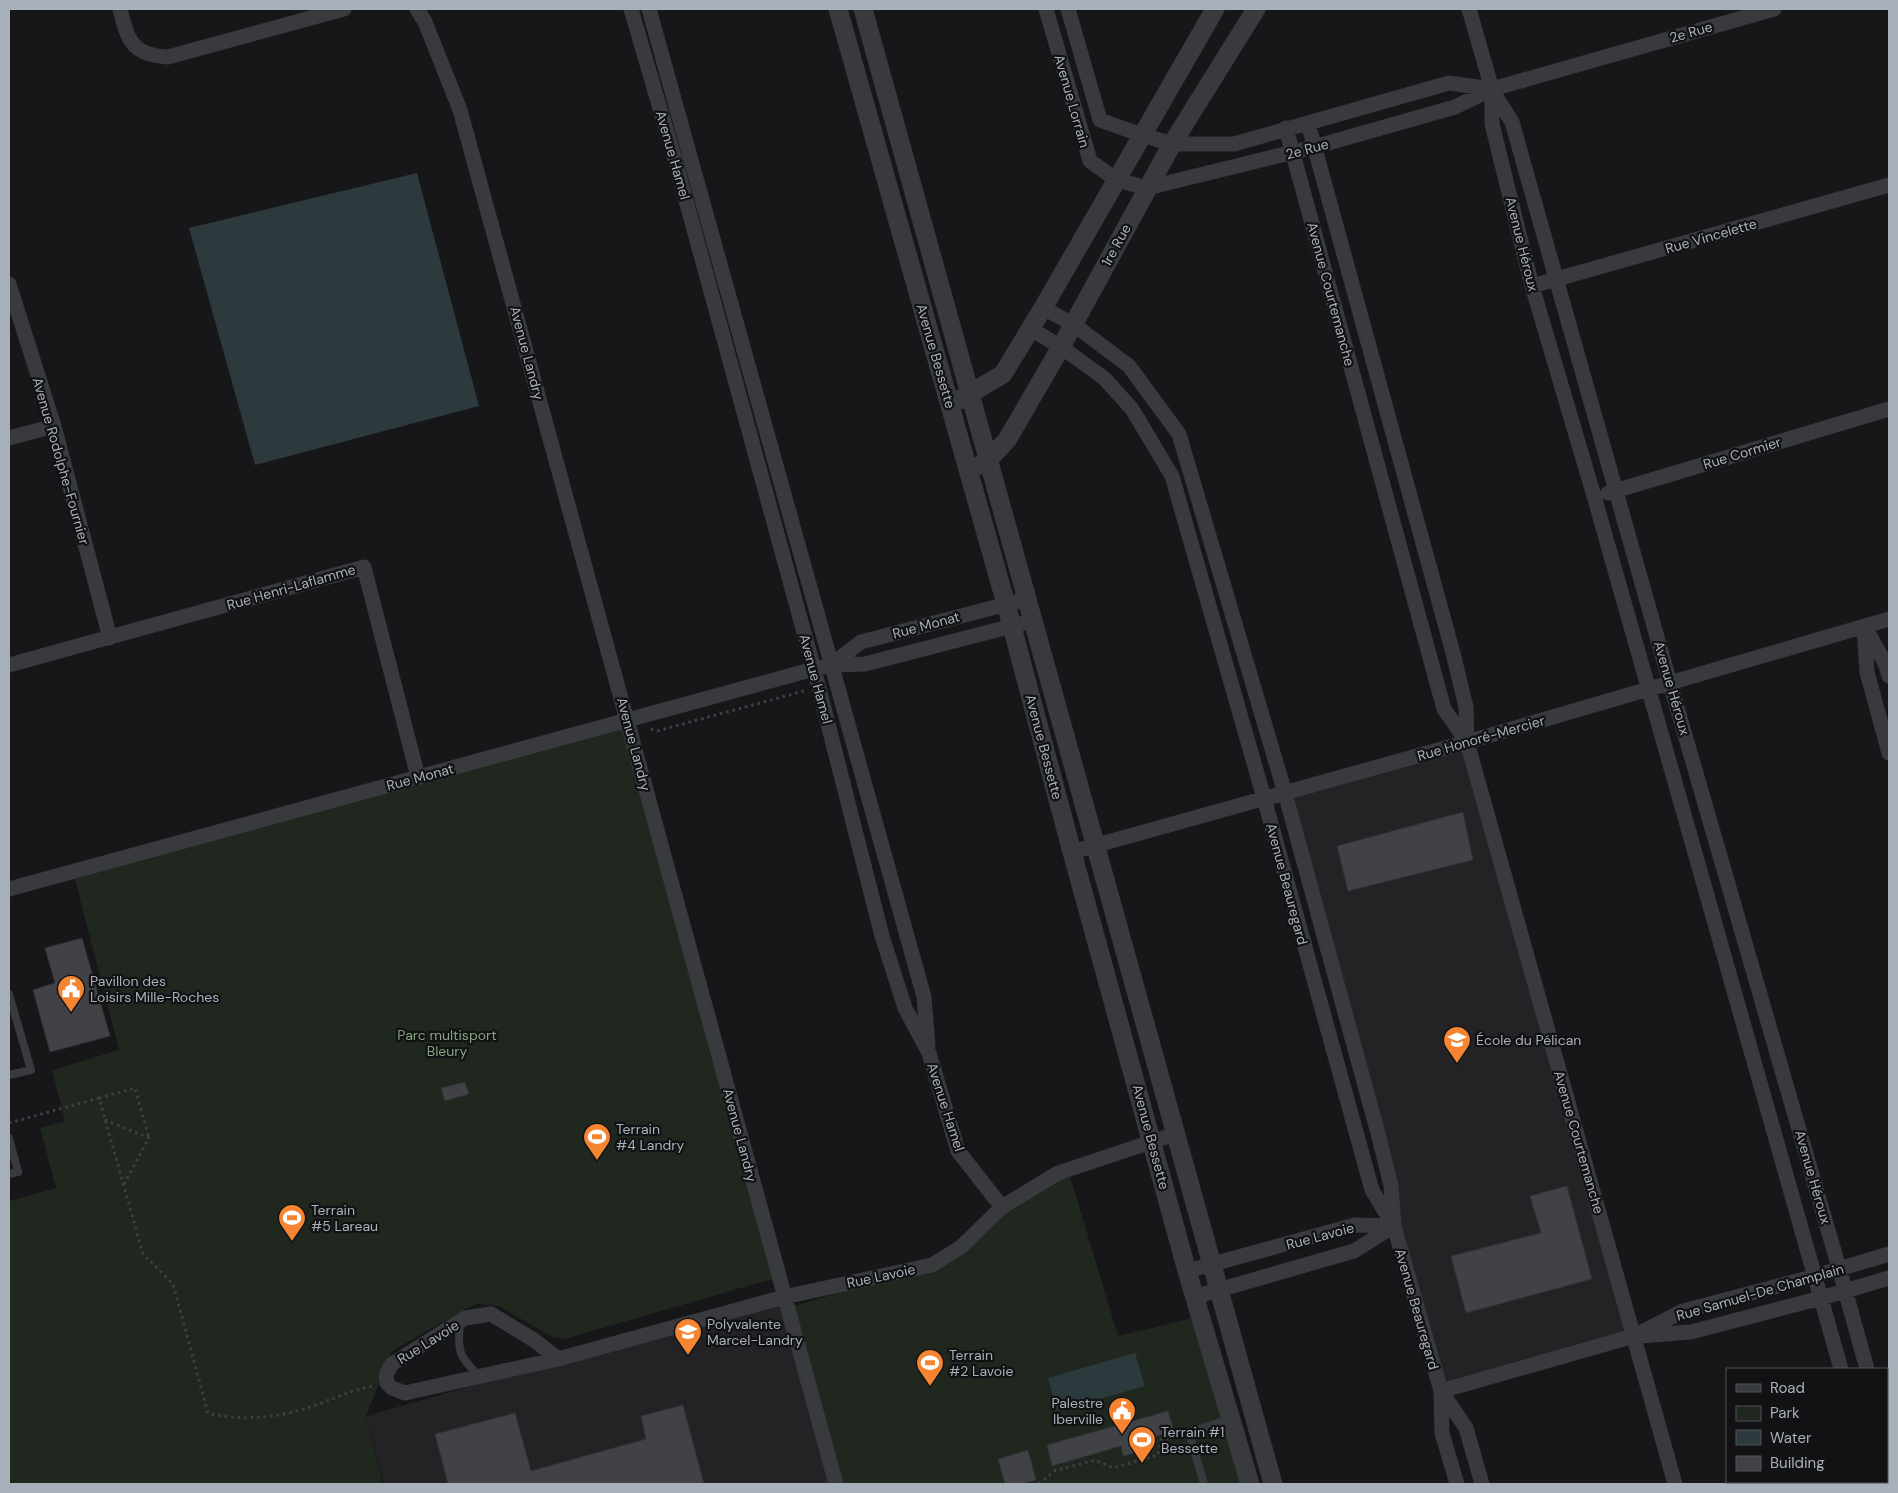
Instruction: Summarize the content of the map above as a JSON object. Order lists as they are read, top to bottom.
{
  "streets": {
    "street": [
      "2e Rue",
      "Avenue Lorrain",
      "Avenue Hamel",
      "Rue Vincelette",
      "Avenue Héroux",
      "1re Rue",
      "Avenue Courtemanche",
      "Avenue Landry",
      "Avenue Bessette",
      "Rue Cormier",
      "Avenue Rodolphe-Fournier",
      "Rue Henri-Laflamme",
      "Rue Monat",
      "Rue Honoré-Mercier",
      "Avenue Beauregard",
      "Rue Lavoie",
      "Rue Samuel-De Champlain"
    ]
  },
  "crossings": [
    ["2e Rue", "Avenue Lorrain"],
    ["2e Rue", "Avenue Héroux"],
    ["2e Rue", "1re Rue"],
    ["2e Rue", "Avenue Courtemanche"],
    ["Avenue Hamel", "Rue Monat"],
    ["Avenue Hamel", "Rue Lavoie"],
    ["Rue Vincelette", "Avenue Héroux"],
    ["Avenue Héroux", "Rue Cormier"],
    ["Avenue Héroux", "Rue Honoré-Mercier"],
    ["Avenue Héroux", "Rue Samuel-De Champlain"],
    ["1re Rue", "Avenue Bessette"],
    ["1re Rue", "Avenue Beauregard"],
    ["Avenue Courtemanche", "Rue Honoré-Mercier"],
    ["Avenue Courtemanche", "Rue Samuel-De Champlain"],
    ["Avenue Landry", "Rue Monat"],
    ["Avenue Landry", "Rue Lavoie"],
    ["Avenue Bessette", "Rue Monat"],
    ["Avenue Bessette", "Rue Honoré-Mercier"],
    ["Avenue Bessette", "Rue Lavoie"],
    ["Avenue Rodolphe-Fournier", "Rue Henri-Laflamme"],
    ["Rue Henri-Laflamme", "Rue Monat"],
    ["Rue Honoré-Mercier", "Avenue Beauregard"],
    ["Avenue Beauregard", "Rue Lavoie"],
    ["Avenue Beauregard", "Rue Samuel-De Champlain"]
  ],
  "parks": ["Parc multisport Bleury"],
  "places": {
    "public building": ["Pavillon des Loisirs Mille-Roches", "Palestre Iberville"],
    "school or university": ["École du Pélican", "Polyvalente Marcel-Landry"],
    "sports": [
      "Terrain #4 Landry",
      "Terrain #5 Lareau",
      "Terrain #2 Lavoie",
      "Terrain #1 Bessette"
    ]
  },
  "legend": [
    "Road",
    "Park",
    "Water",
    "Building"
  ]
}
